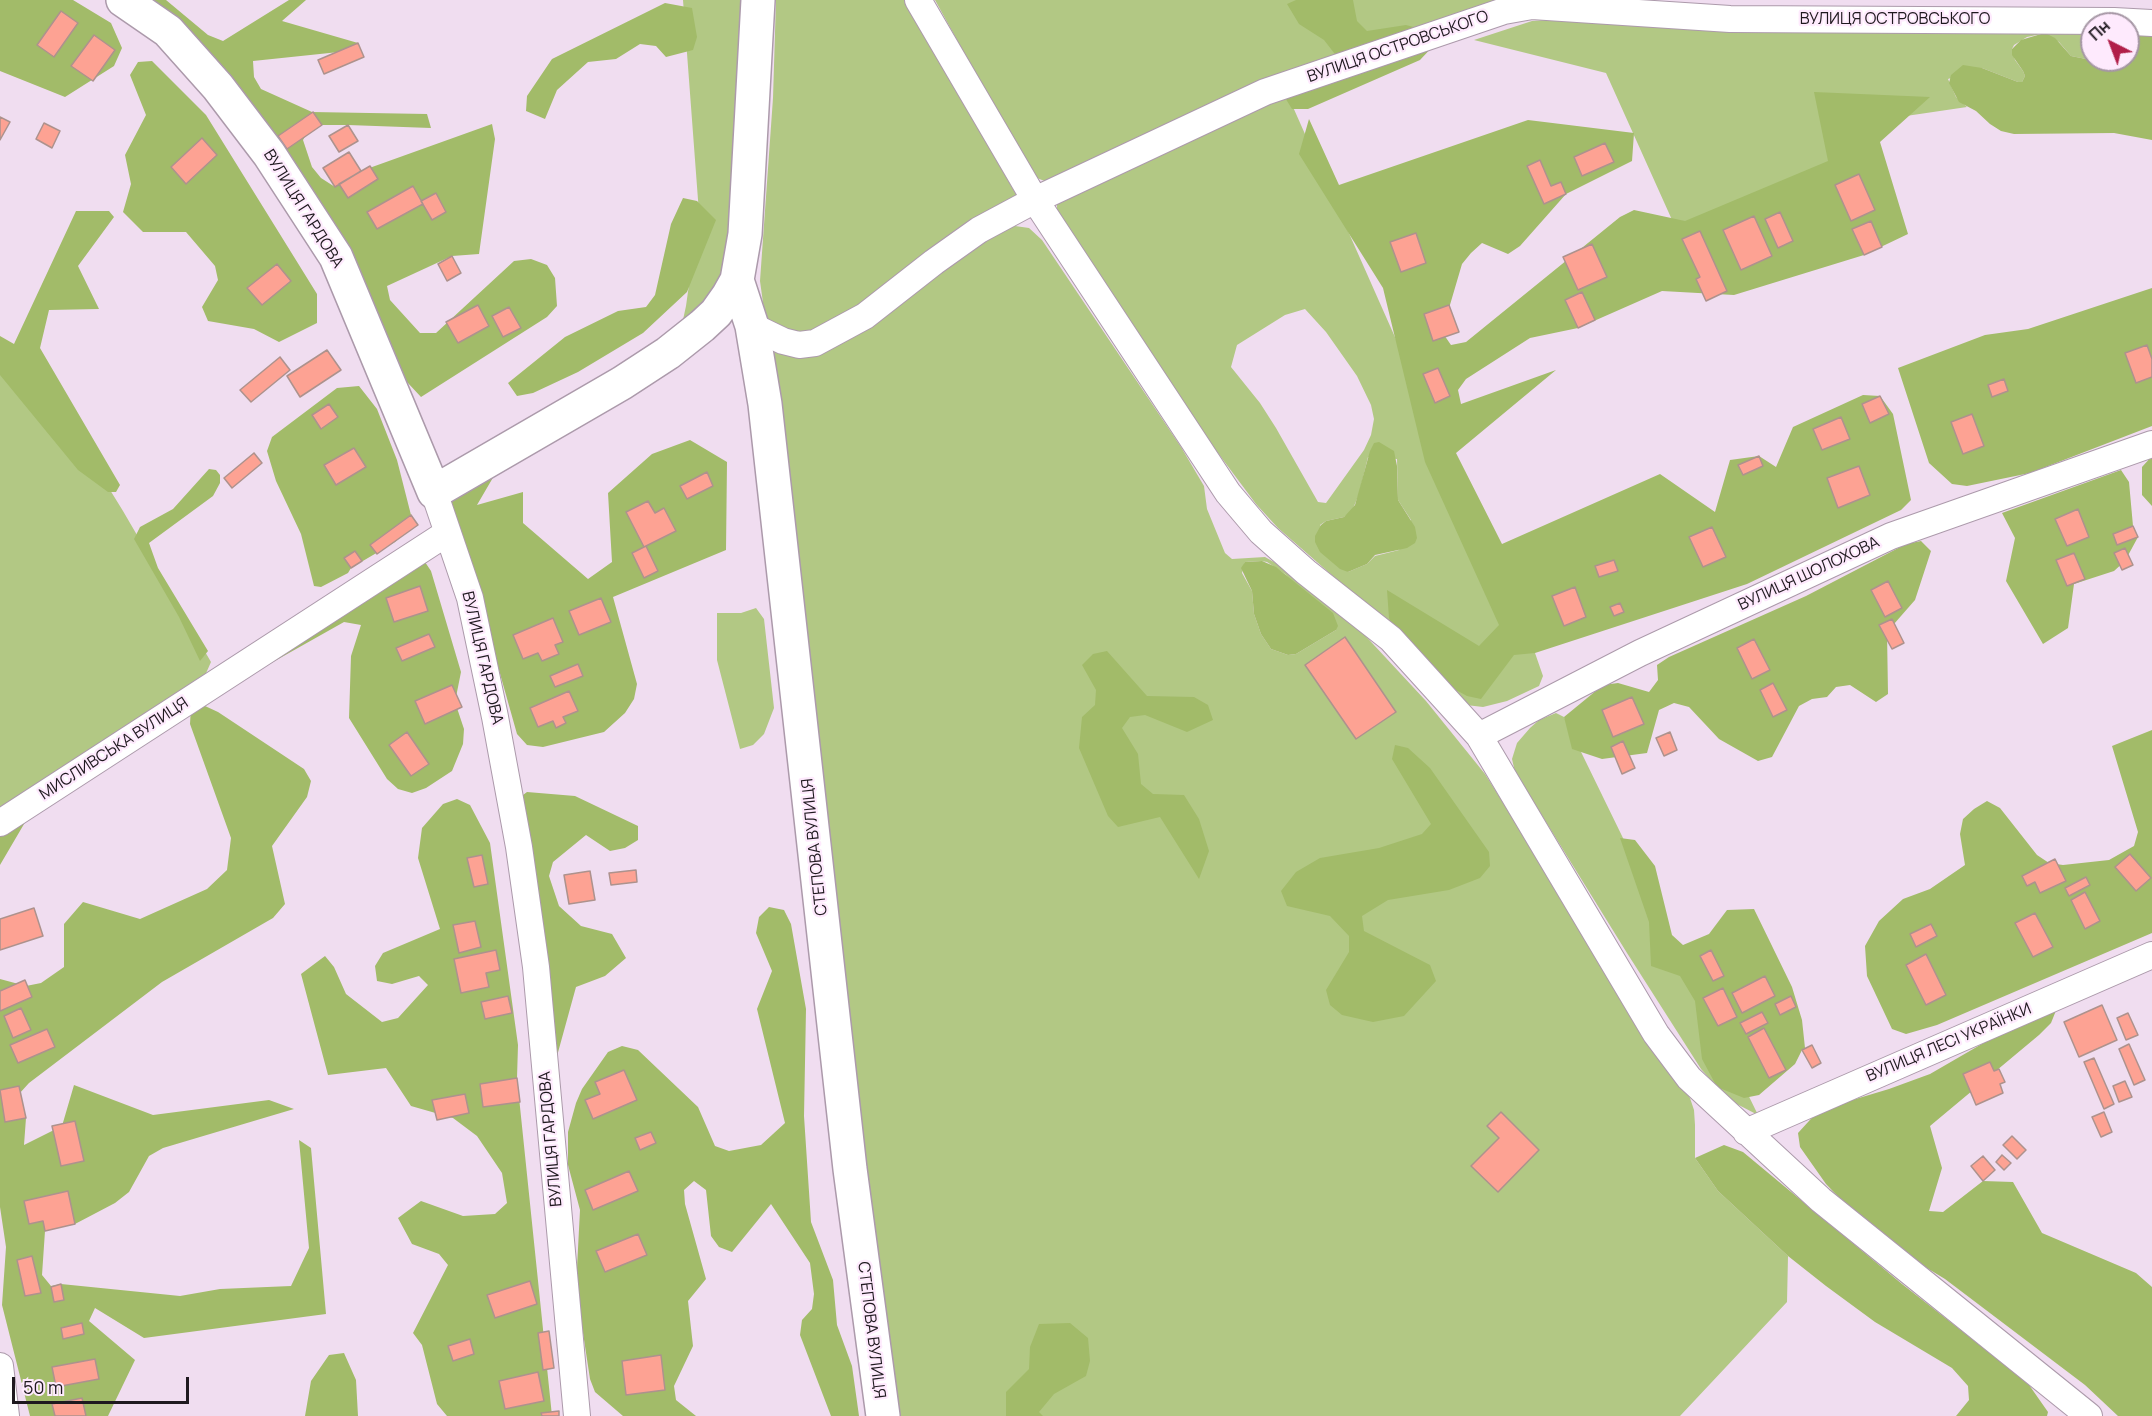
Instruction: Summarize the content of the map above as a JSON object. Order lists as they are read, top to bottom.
{
  "streets": {
    "street": [
      "ВУЛИЦЯ ОСТРОВСЬКОГО",
      "ВУЛИЦЯ ГАРДОВА",
      "ВУЛИЦЯ ШОЛОХОВА",
      "МИСЛИВСЬКА ВУЛИЦЯ",
      "СТЕПОВА ВУЛИЦЯ",
      "ВУЛИЦЯ ЛЕСІ УКРАЇНКИ"
    ]
  },
  "crossings": [
    ["ВУЛИЦЯ ОСТРОВСЬКОГО", "СТЕПОВА ВУЛИЦЯ"],
    ["ВУЛИЦЯ ГАРДОВА", "МИСЛИВСЬКА ВУЛИЦЯ"]
  ],
  "scale_bar": "50 m",
  "north": "top left"
}
